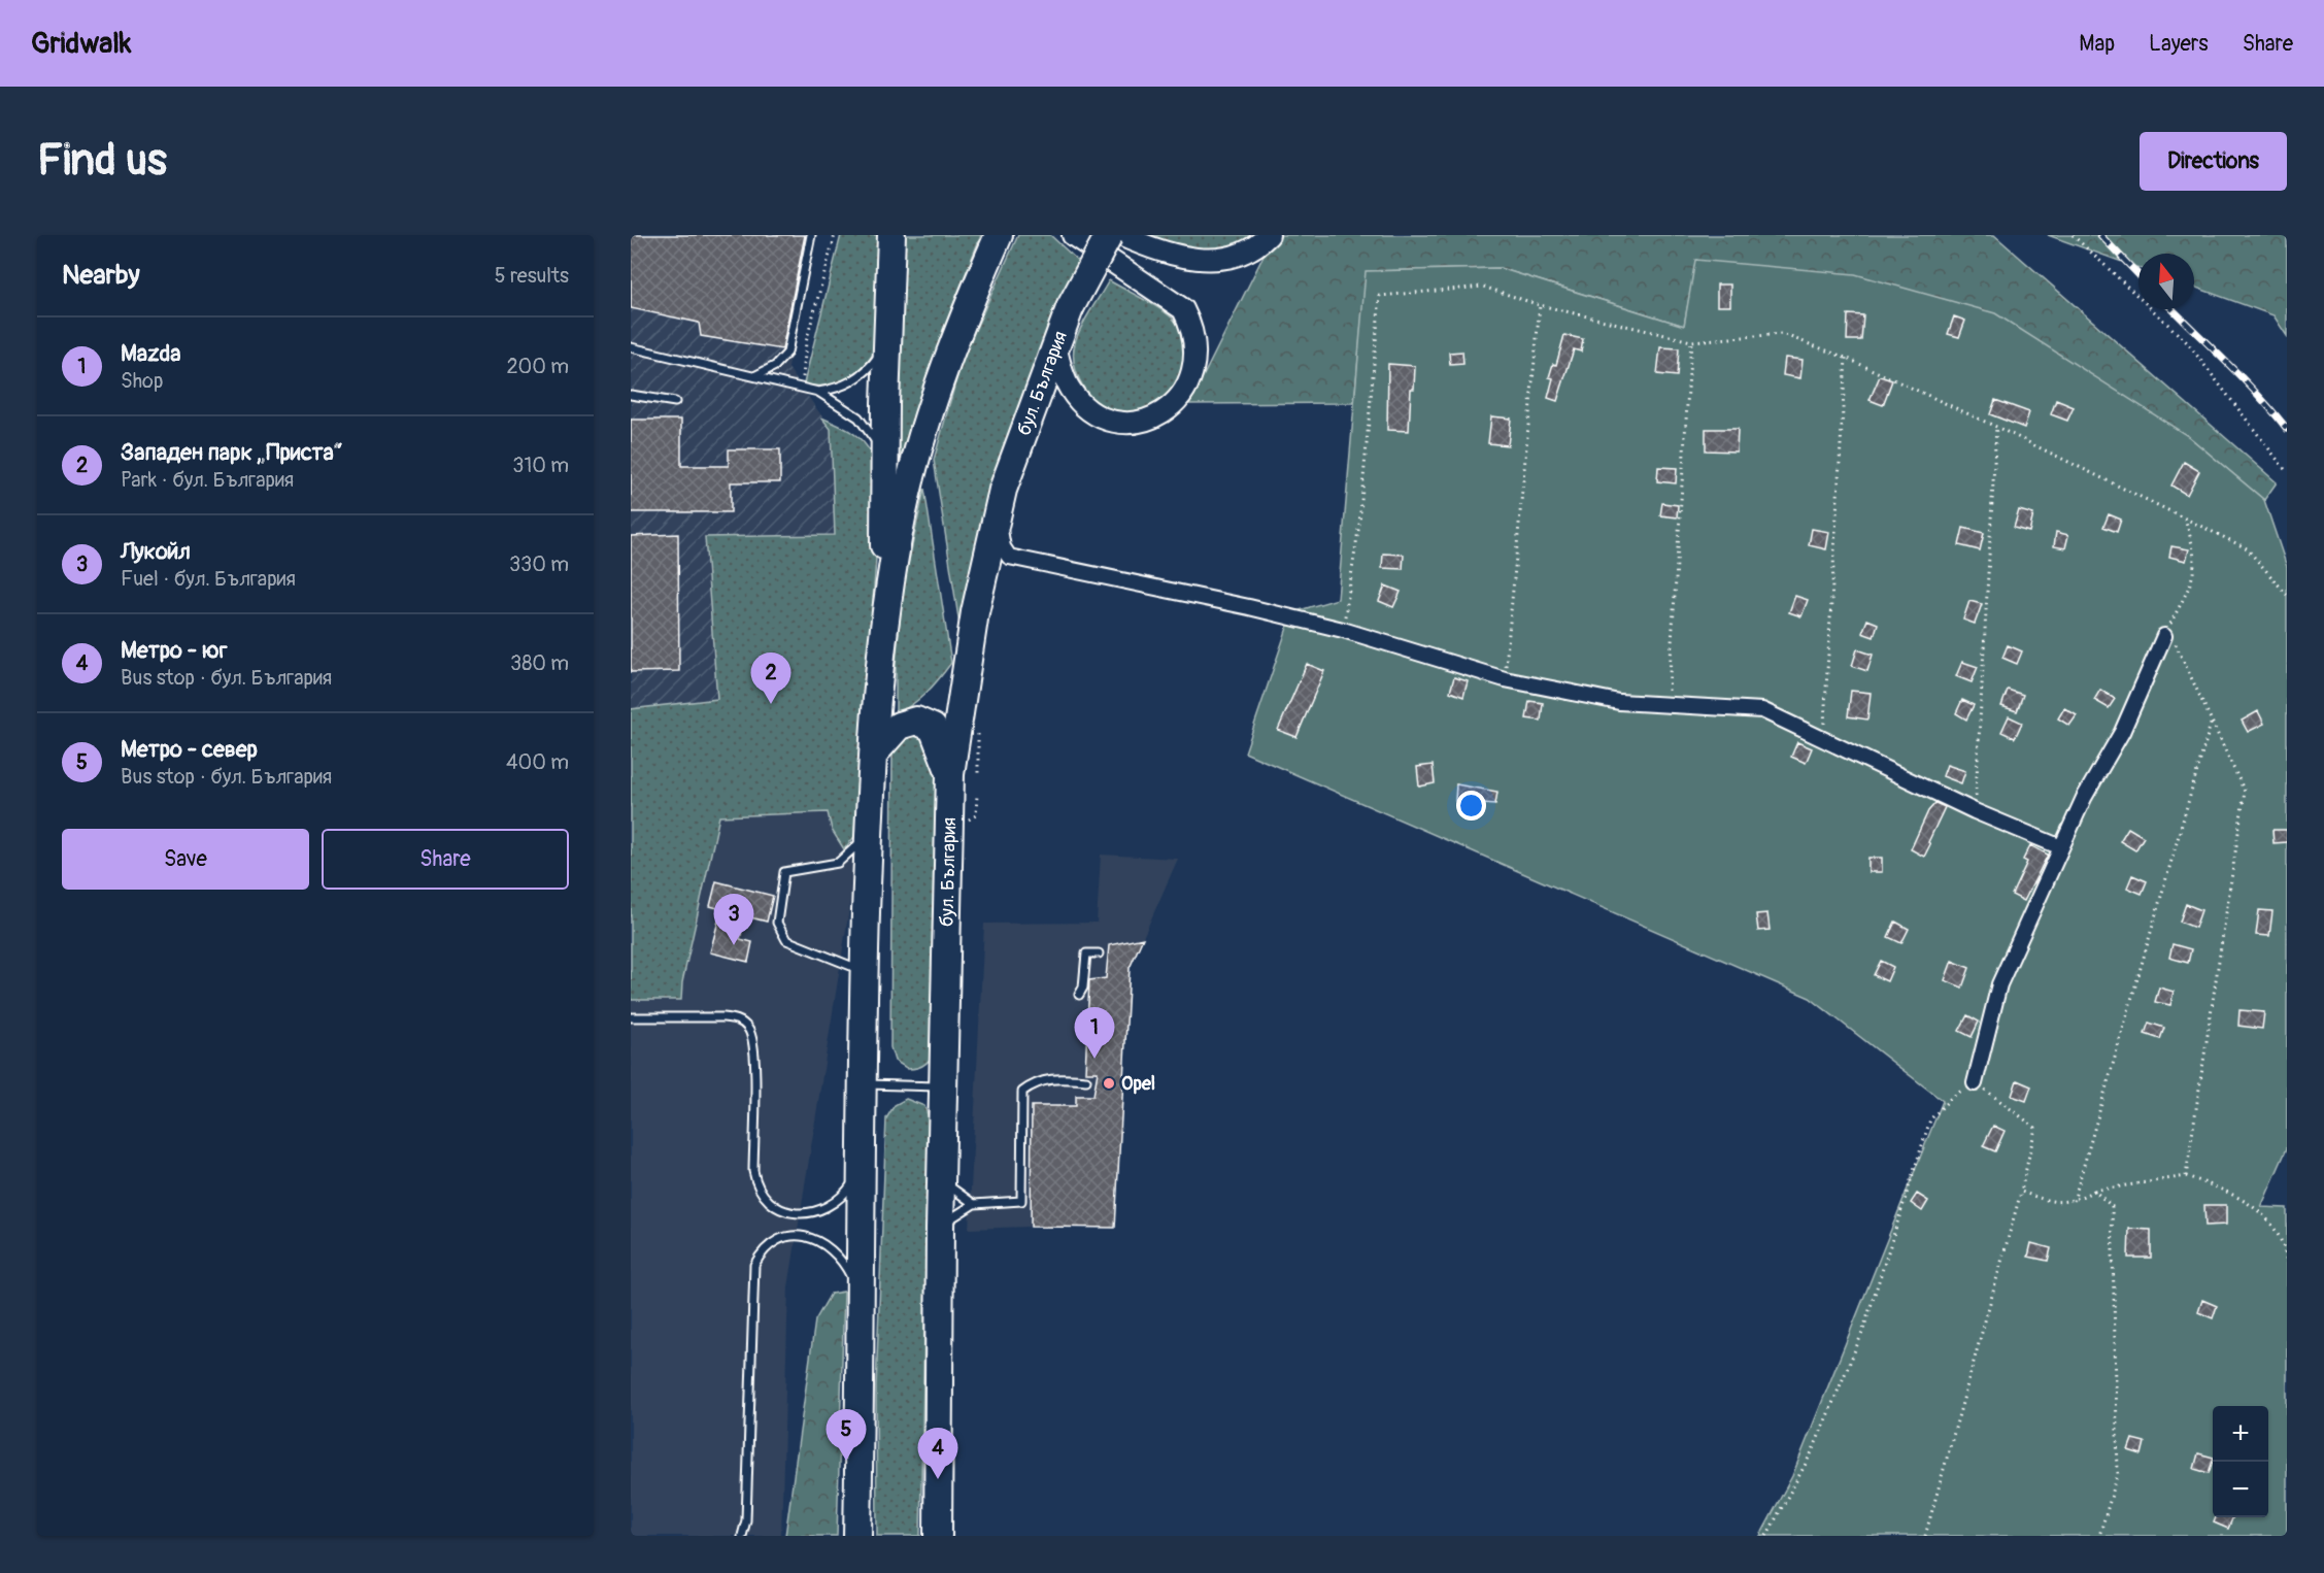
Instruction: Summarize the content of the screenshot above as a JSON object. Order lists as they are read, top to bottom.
{
  "streets": {
    "highway": ["бул. България"]
  },
  "places": ["Opel"],
  "north": "top",
  "page": {
    "header": "Gridwalk",
    "nav": ["Map", "Layers", "Share"],
    "buttons": [
      "Directions",
      ["Save", "Share"]
    ],
    "title": "Find us",
    "heading": ["Nearby", "5 results"],
    "list": [
      {
        "mark": "1",
        "name": "Mazda",
        "note": "Shop",
        "value": "200 m"
      },
      {
        "mark": "2",
        "name": "Западен парк „Приста“",
        "note": "Park · бул. България",
        "value": "310 m"
      },
      {
        "mark": "3",
        "name": "Лукойл",
        "note": "Fuel · бул. България",
        "value": "330 m"
      },
      {
        "mark": "4",
        "name": "Метро - юг",
        "note": "Bus stop · бул. България",
        "value": "380 m"
      },
      {
        "mark": "5",
        "name": "Метро - север",
        "note": "Bus stop · бул. България",
        "value": "400 m"
      }
    ],
    "pins": [
      "2",
      "3",
      "1",
      "5",
      "4"
    ],
    "map_buttons": ["+", "−"]
  }
}
